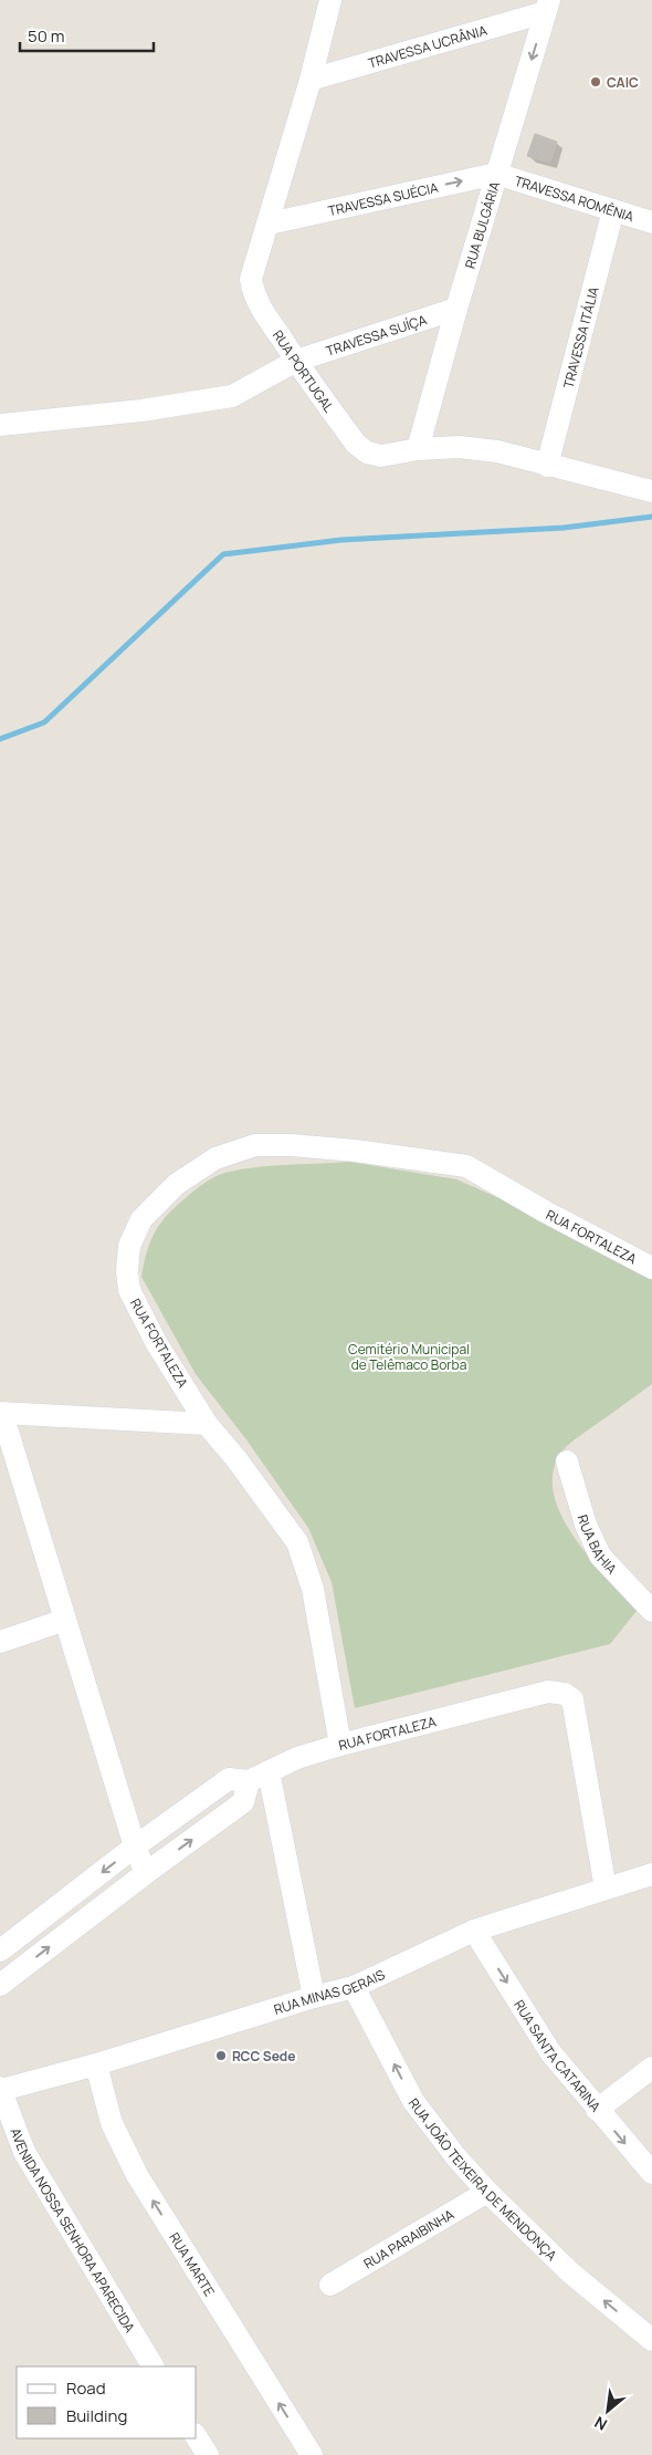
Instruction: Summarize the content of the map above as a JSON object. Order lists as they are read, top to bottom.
{
  "streets": {
    "street": [
      "TRAVESSA UCRÂNIA",
      "TRAVESSA SUÉCIA",
      "TRAVESSA ROMÊNIA",
      "RUA BULGÁRIA",
      "TRAVESSA SUÍÇA",
      "TRAVESSA ITÁLIA",
      "RUA PORTUGAL",
      "RUA FORTALEZA",
      "RUA BAHIA",
      "RUA MINAS GERAIS",
      "RUA SANTA CATARINA",
      "RUA JOÃO TEIXEIRA DE MENDONÇA",
      "AVENIDA NOSSA SENHORA APARECIDA",
      "RUA PARAIBINHA",
      "RUA MARTE"
    ]
  },
  "crossings": [
    ["TRAVESSA UCRÂNIA", "RUA BULGÁRIA"],
    ["TRAVESSA UCRÂNIA", "RUA PORTUGAL"],
    ["TRAVESSA SUÉCIA", "TRAVESSA ROMÊNIA"],
    ["TRAVESSA SUÉCIA", "RUA BULGÁRIA"],
    ["TRAVESSA SUÉCIA", "RUA PORTUGAL"],
    ["TRAVESSA ROMÊNIA", "RUA BULGÁRIA"],
    ["TRAVESSA ROMÊNIA", "TRAVESSA ITÁLIA"],
    ["RUA BULGÁRIA", "TRAVESSA SUÍÇA"],
    ["RUA BULGÁRIA", "RUA PORTUGAL"],
    ["TRAVESSA SUÍÇA", "RUA PORTUGAL"],
    ["TRAVESSA ITÁLIA", "RUA PORTUGAL"],
    ["RUA FORTALEZA", "RUA MINAS GERAIS"],
    ["RUA MINAS GERAIS", "RUA SANTA CATARINA"],
    ["RUA MINAS GERAIS", "RUA JOÃO TEIXEIRA DE MENDONÇA"],
    ["RUA MINAS GERAIS", "AVENIDA NOSSA SENHORA APARECIDA"],
    ["RUA MINAS GERAIS", "RUA MARTE"],
    ["RUA JOÃO TEIXEIRA DE MENDONÇA", "RUA PARAIBINHA"]
  ],
  "one_way": [
    "TRAVESSA SUÉCIA",
    "RUA BULGÁRIA",
    "RUA SANTA CATARINA",
    "RUA JOÃO TEIXEIRA DE MENDONÇA",
    "RUA MARTE"
  ],
  "parks": ["Cemitério Municipal de Telêmaco Borba"],
  "places": ["CAIC", "RCC Sede"],
  "legend": ["Road", "Building"],
  "scale_bar": "50 m",
  "north": "bottom left"
}
